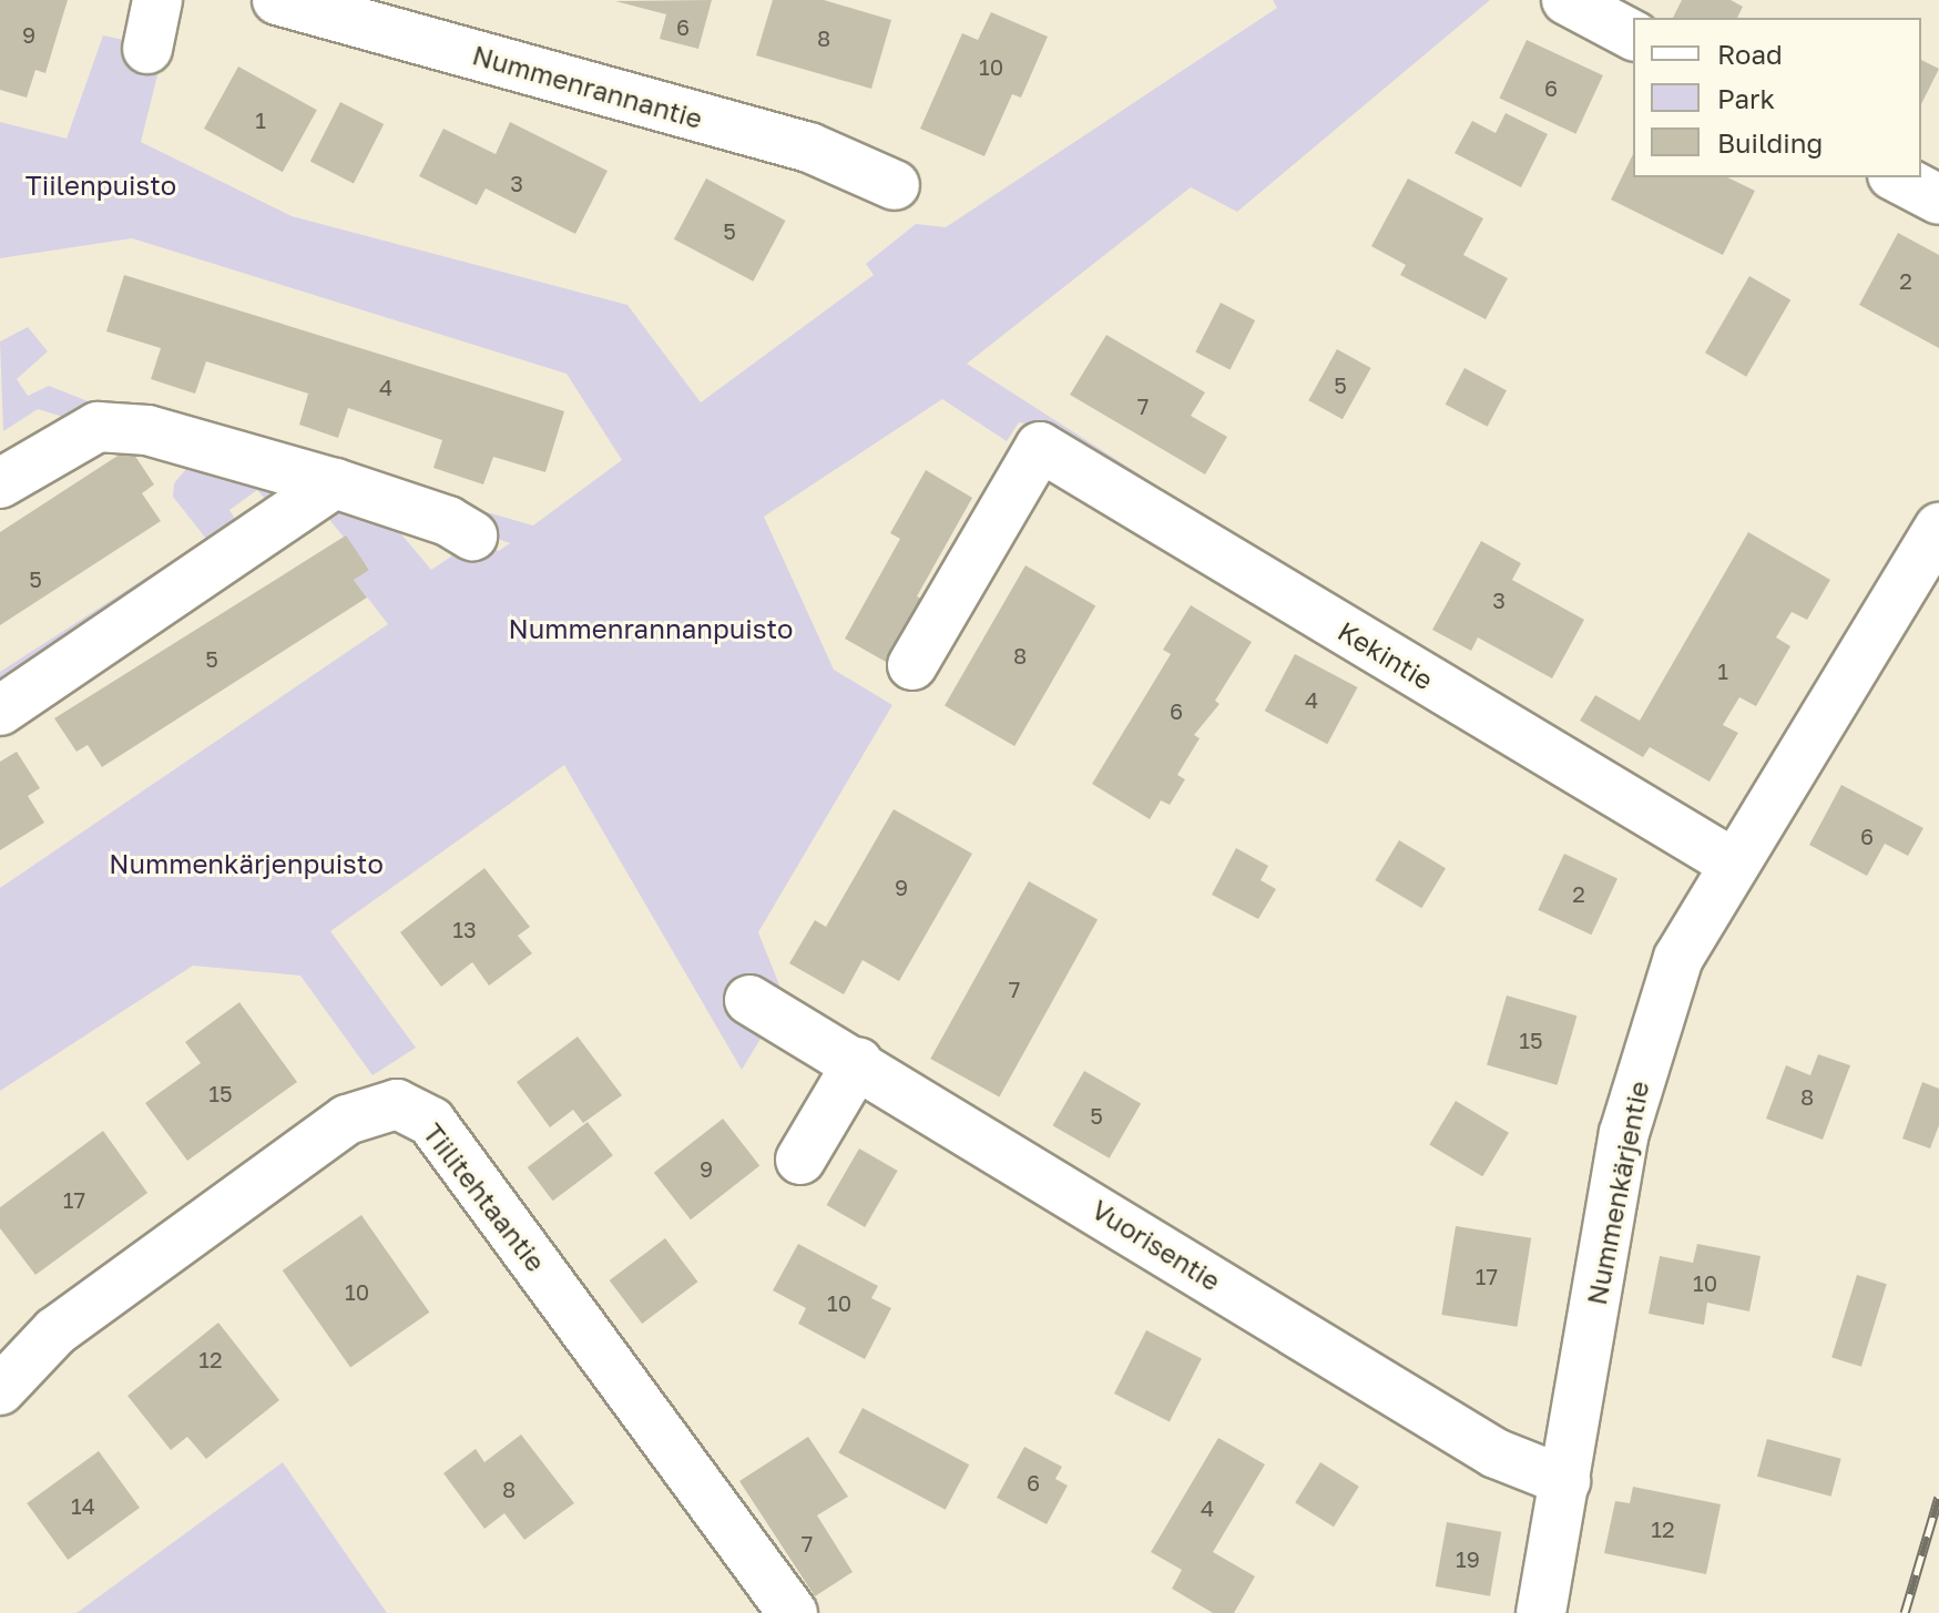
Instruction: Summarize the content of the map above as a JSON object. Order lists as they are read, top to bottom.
{
  "streets": {
    "street": [
      "Nummenrannantie",
      "Kekintie",
      "Nummenkärjentie",
      "Tiilitehtaantie",
      "Vuorisentie"
    ]
  },
  "crossings": [
    ["Kekintie", "Nummenkärjentie"],
    ["Nummenkärjentie", "Vuorisentie"]
  ],
  "parks": ["Tiilenpuisto", "Nummenrannanpuisto", "Nummenkärjenpuisto"],
  "house_numbers": [
    "6",
    "9",
    "8",
    "10",
    "6",
    "1",
    "3",
    "5",
    "2",
    "5",
    "4",
    "7",
    "5",
    "3",
    "8",
    "5",
    "1",
    "4",
    "6",
    "6",
    "9",
    "2",
    "13",
    "7",
    "15",
    "15",
    "8",
    "5",
    "9",
    "17",
    "17",
    "10",
    "10",
    "10",
    "12",
    "6",
    "8",
    "14",
    "4",
    "12",
    "7",
    "19"
  ],
  "legend": ["Road", "Park", "Building"]
}
